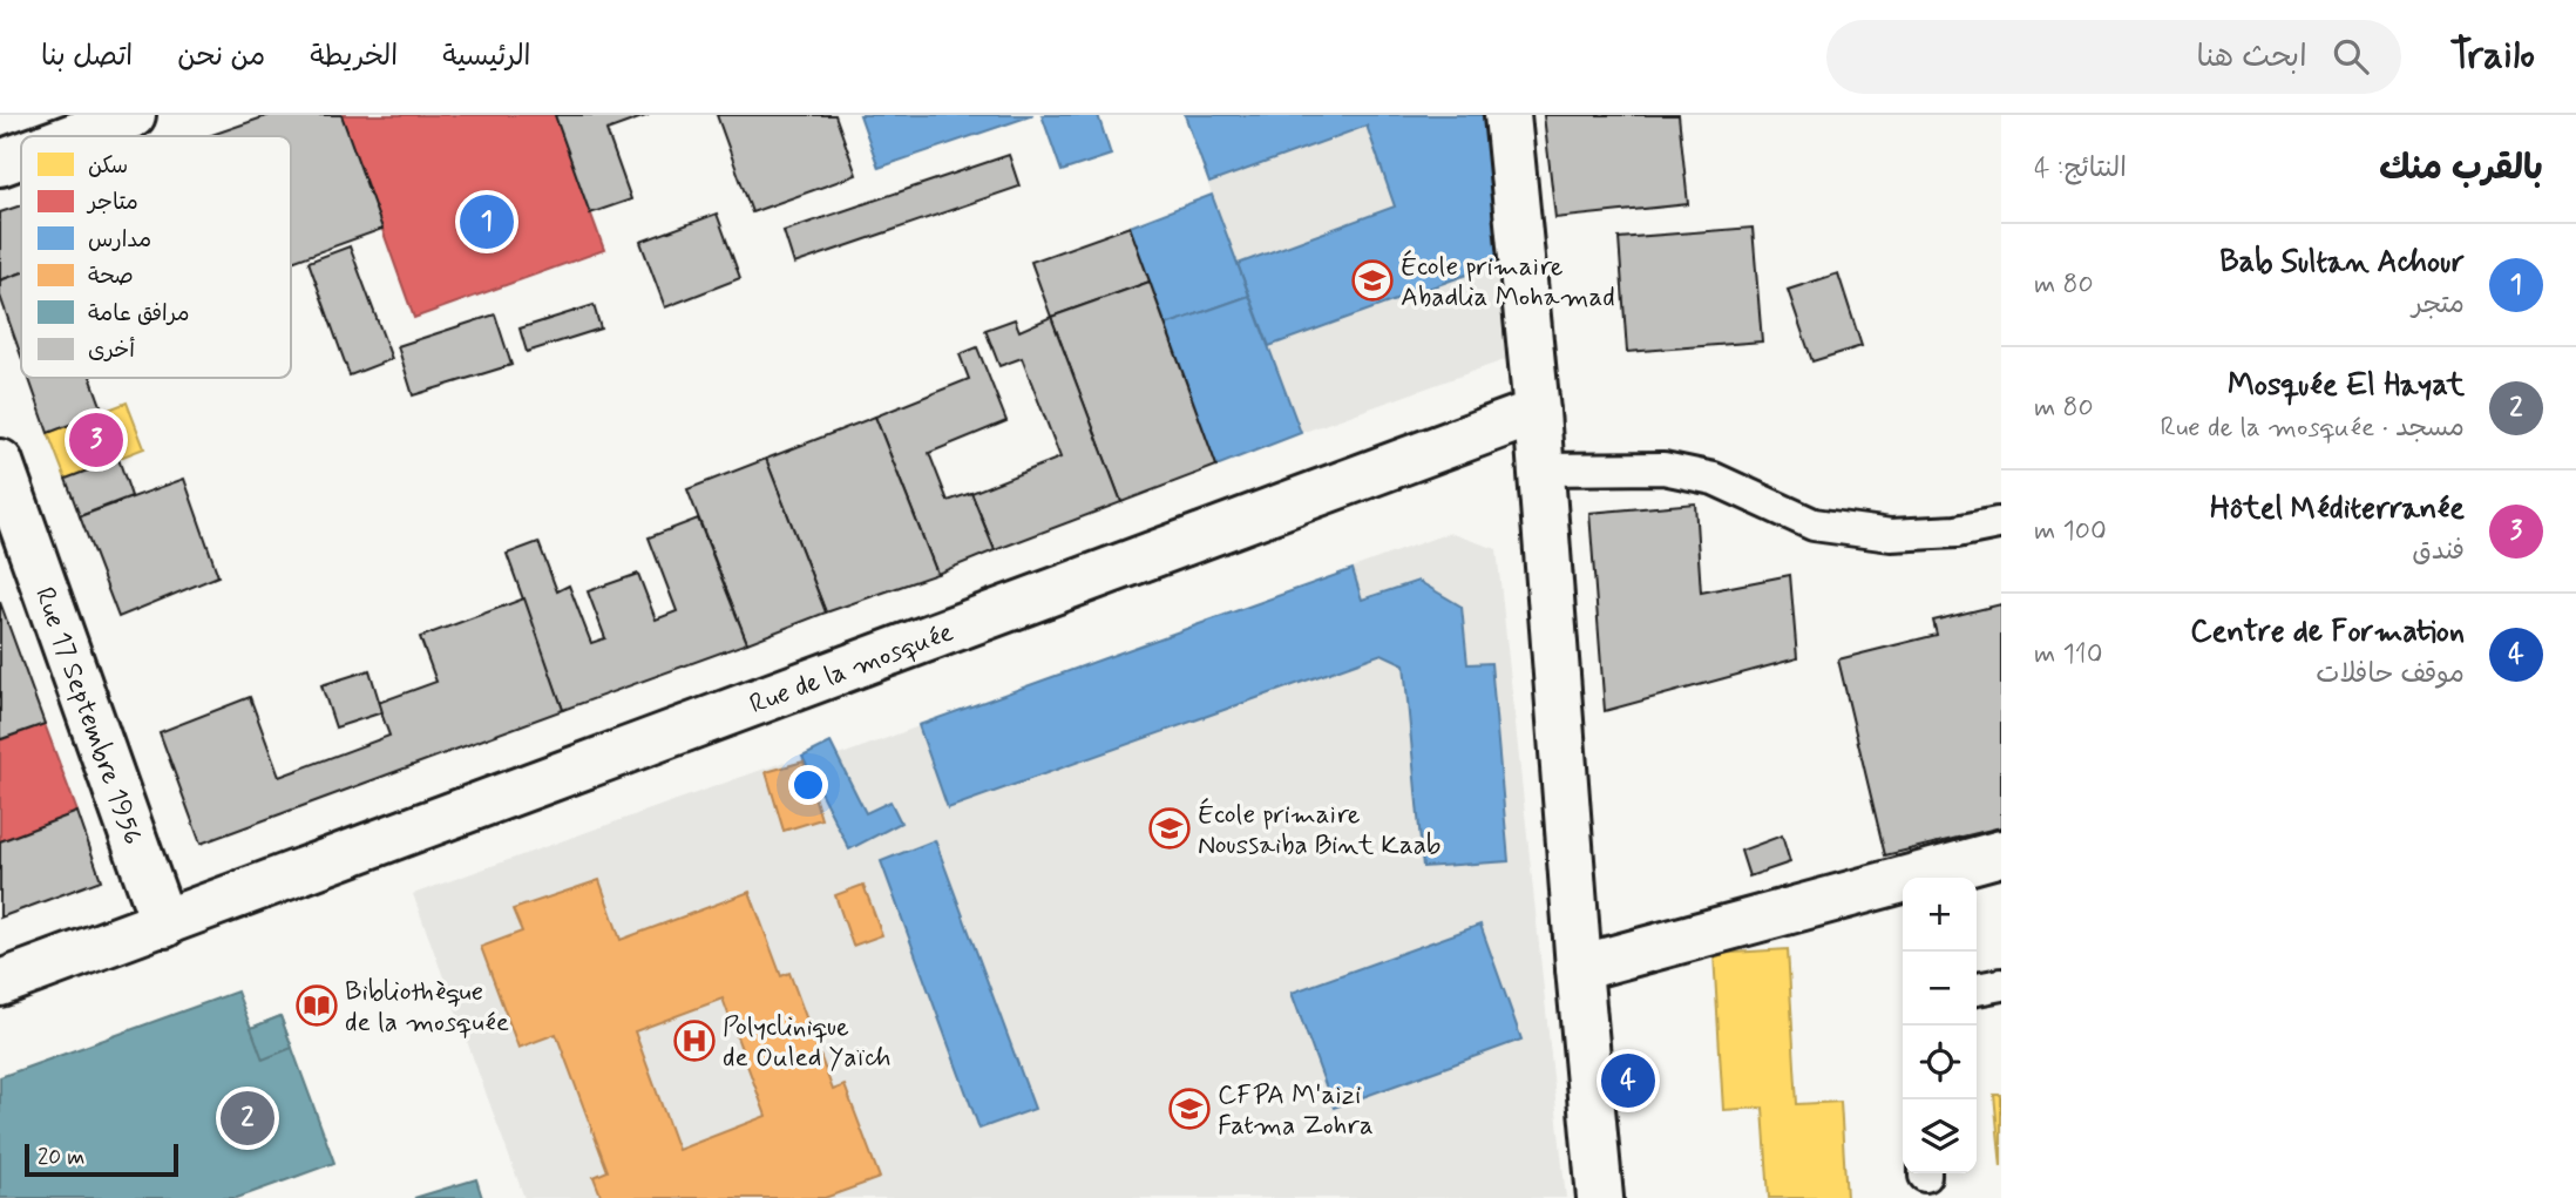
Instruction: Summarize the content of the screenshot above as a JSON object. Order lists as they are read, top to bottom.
{
  "streets": {
    "street": ["Rue de la mosquée", "Rue 17 Septembre 1956"]
  },
  "crossings": [
    ["Rue de la mosquée", "Rue 17 Septembre 1956"]
  ],
  "places": {
    "school or university": ["École primaire Abadlia Mohamad", "École primaire Noussaiba Bint Kaab", "CFPA M'aizi Fatma Zohra"],
    "library": ["Bibliothèque de la mosquée"],
    "hospital": ["Polyclinique de Ouled Yaïch"]
  },
  "legend": [
    "سكن",
    "متاجر",
    "مدارس",
    "صحة",
    "مرافق عامة",
    "أخرى"
  ],
  "scale_bar": "20 m",
  "page": {
    "header": "Trailo",
    "search": "ابحث هنا",
    "nav": [
      "الرئيسية",
      "الخريطة",
      "من نحن",
      "اتصل بنا"
    ],
    "heading": ["بالقرب منك", "النتائج: 4"],
    "pins": [
      "1",
      "3",
      "4",
      "2"
    ],
    "list": [
      {
        "mark": "1",
        "name": "Bab Sultan Achour",
        "note": "متجر",
        "value": "80 m"
      },
      {
        "mark": "2",
        "name": "Mosquée El Hayat",
        "note": "مسجد · Rue de la mosquée",
        "value": "80 m"
      },
      {
        "mark": "3",
        "name": "Hôtel Méditerranée",
        "note": "فندق",
        "value": "100 m"
      },
      {
        "mark": "4",
        "name": "Centre de Formation",
        "note": "موقف حافلات",
        "value": "110 m"
      }
    ],
    "map_buttons": ["+", "−"],
    "scale": "20 m"
  }
}
